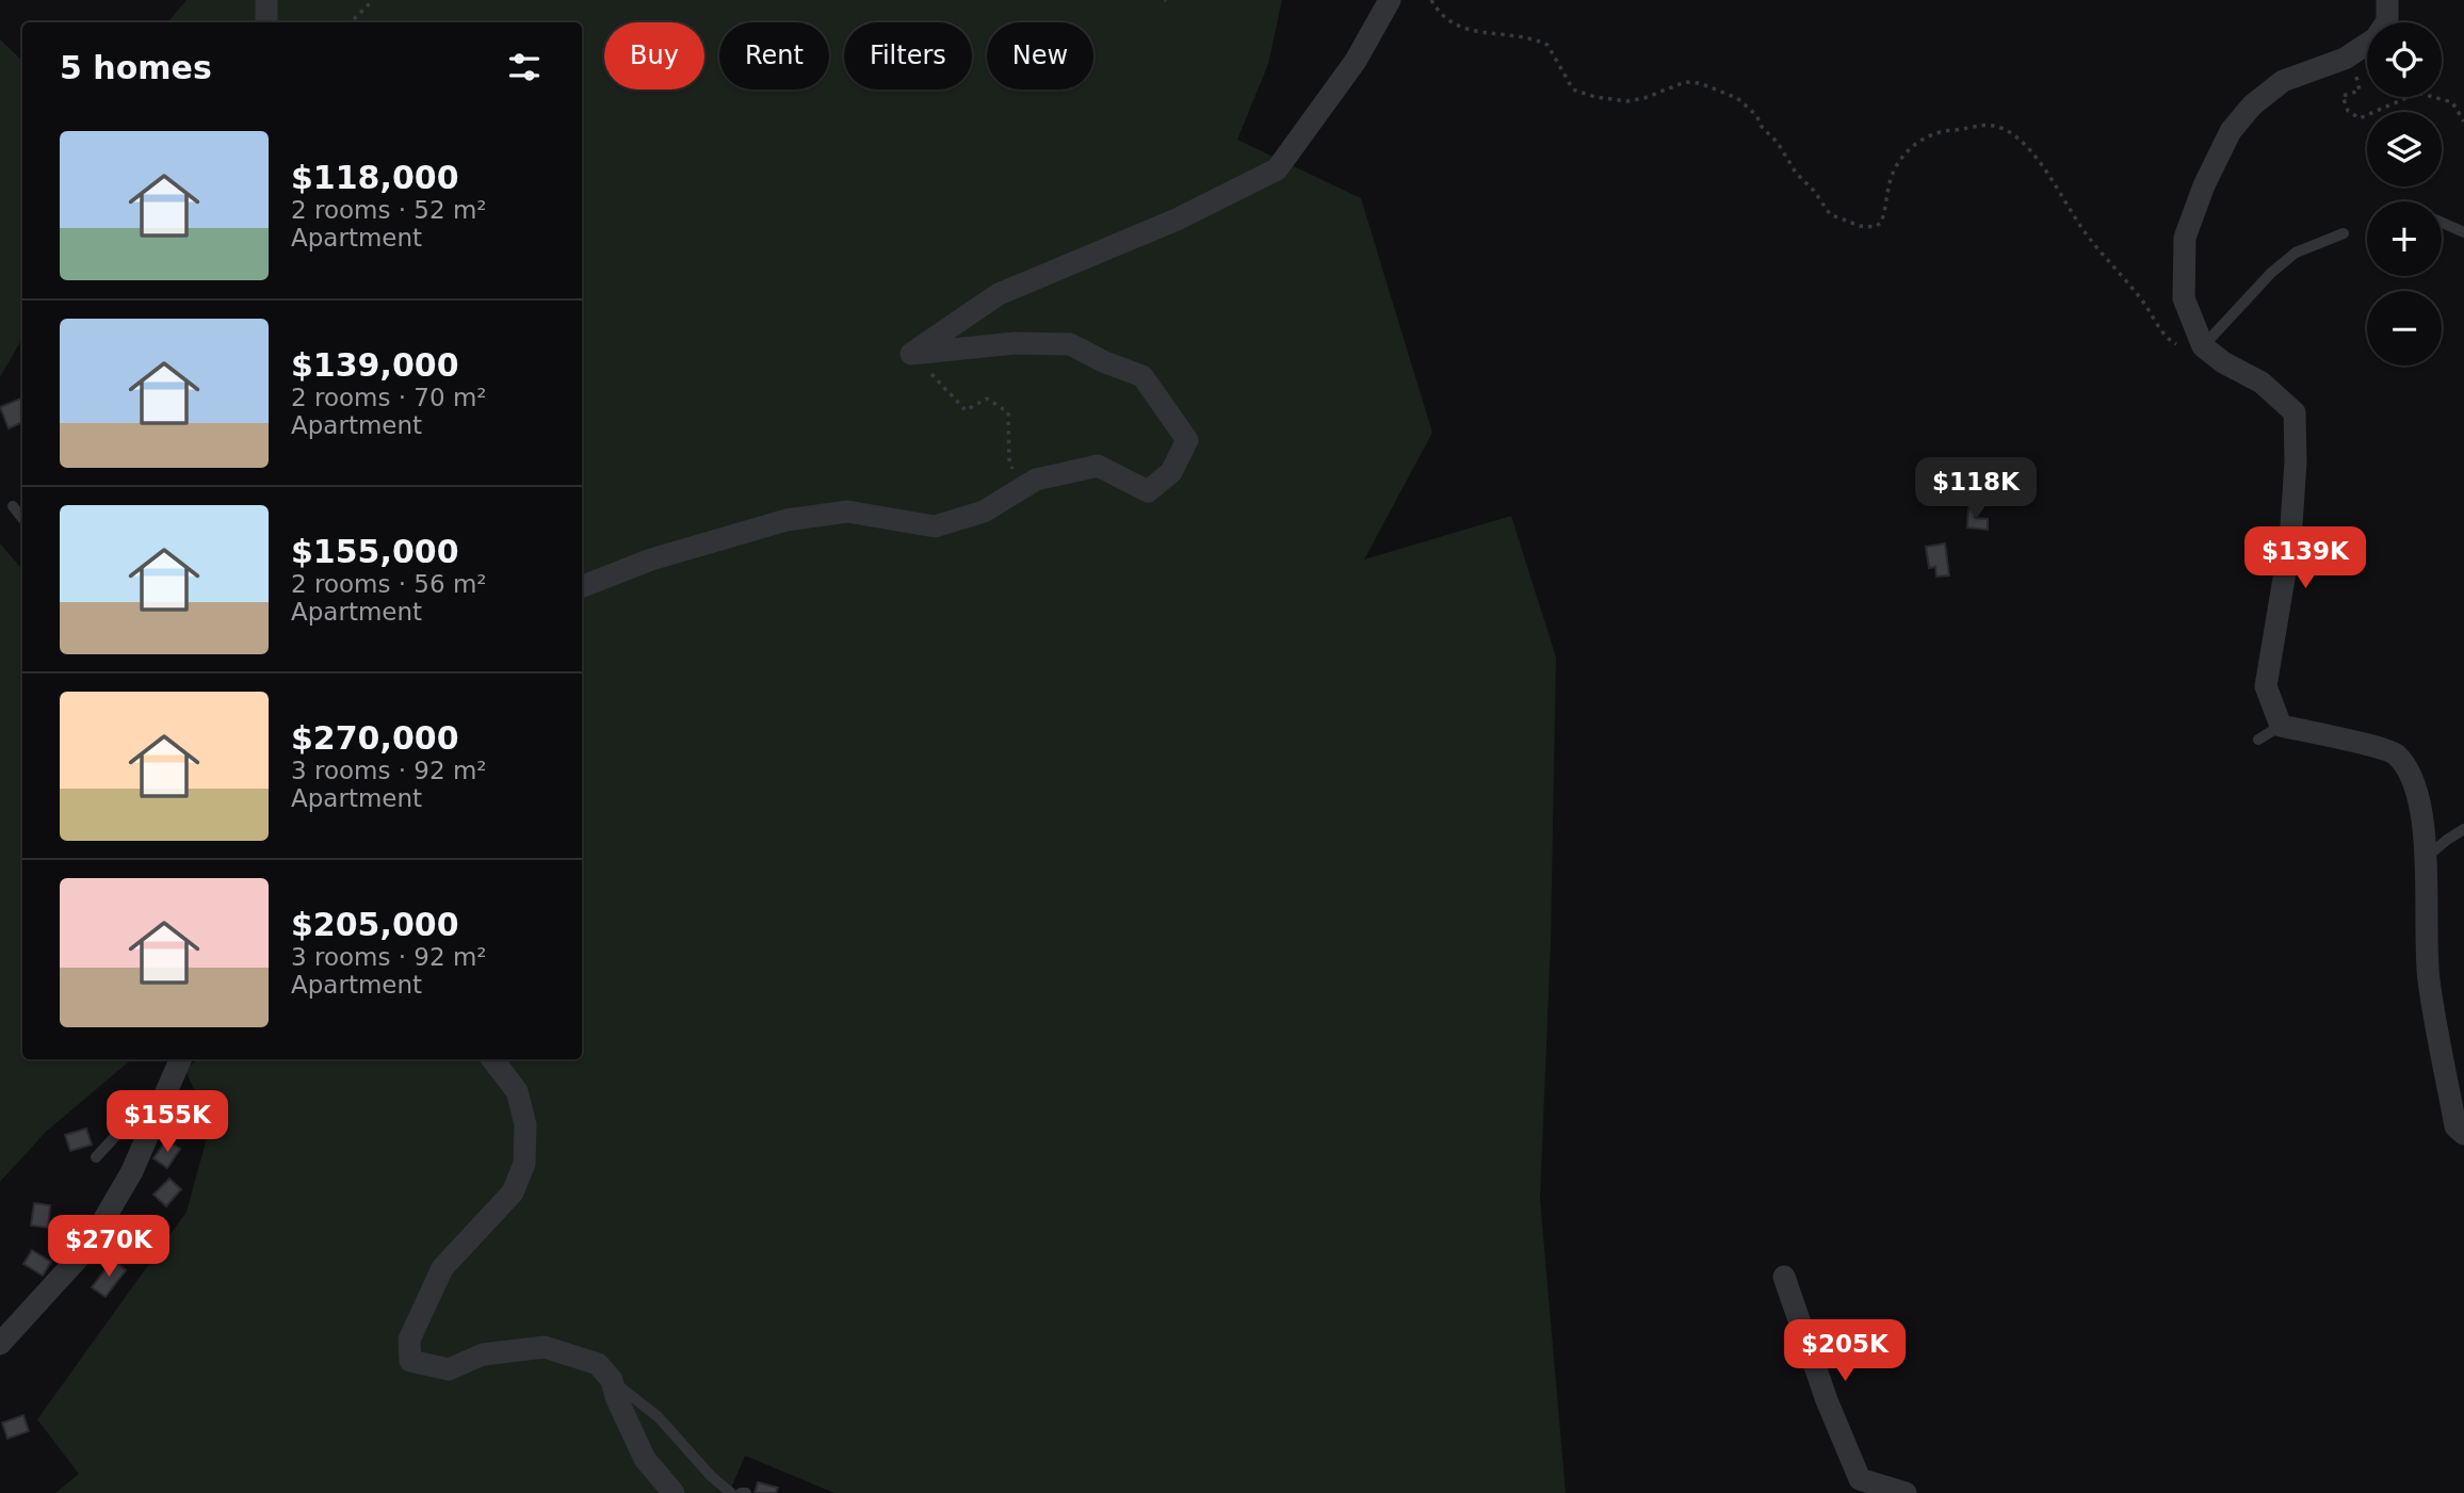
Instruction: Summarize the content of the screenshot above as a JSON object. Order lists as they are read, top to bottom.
{
  "page": {
    "map_buttons": ["+", "−"],
    "chip": [
      "Buy",
      "Rent",
      "Filters",
      "New"
    ],
    "heading": "5 homes",
    "list": [
      {
        "name": "$118,000",
        "note": "2 rooms · 52 m² · Apartment"
      },
      {
        "name": "$139,000",
        "note": "2 rooms · 70 m² · Apartment"
      },
      {
        "name": "$155,000",
        "note": "2 rooms · 56 m² · Apartment"
      },
      {
        "name": "$270,000",
        "note": "3 rooms · 92 m² · Apartment"
      },
      {
        "name": "$205,000",
        "note": "3 rooms · 92 m² · Apartment"
      }
    ],
    "price": [
      "$118K",
      "$139K",
      "$155K",
      "$270K",
      "$205K"
    ]
  }
}
